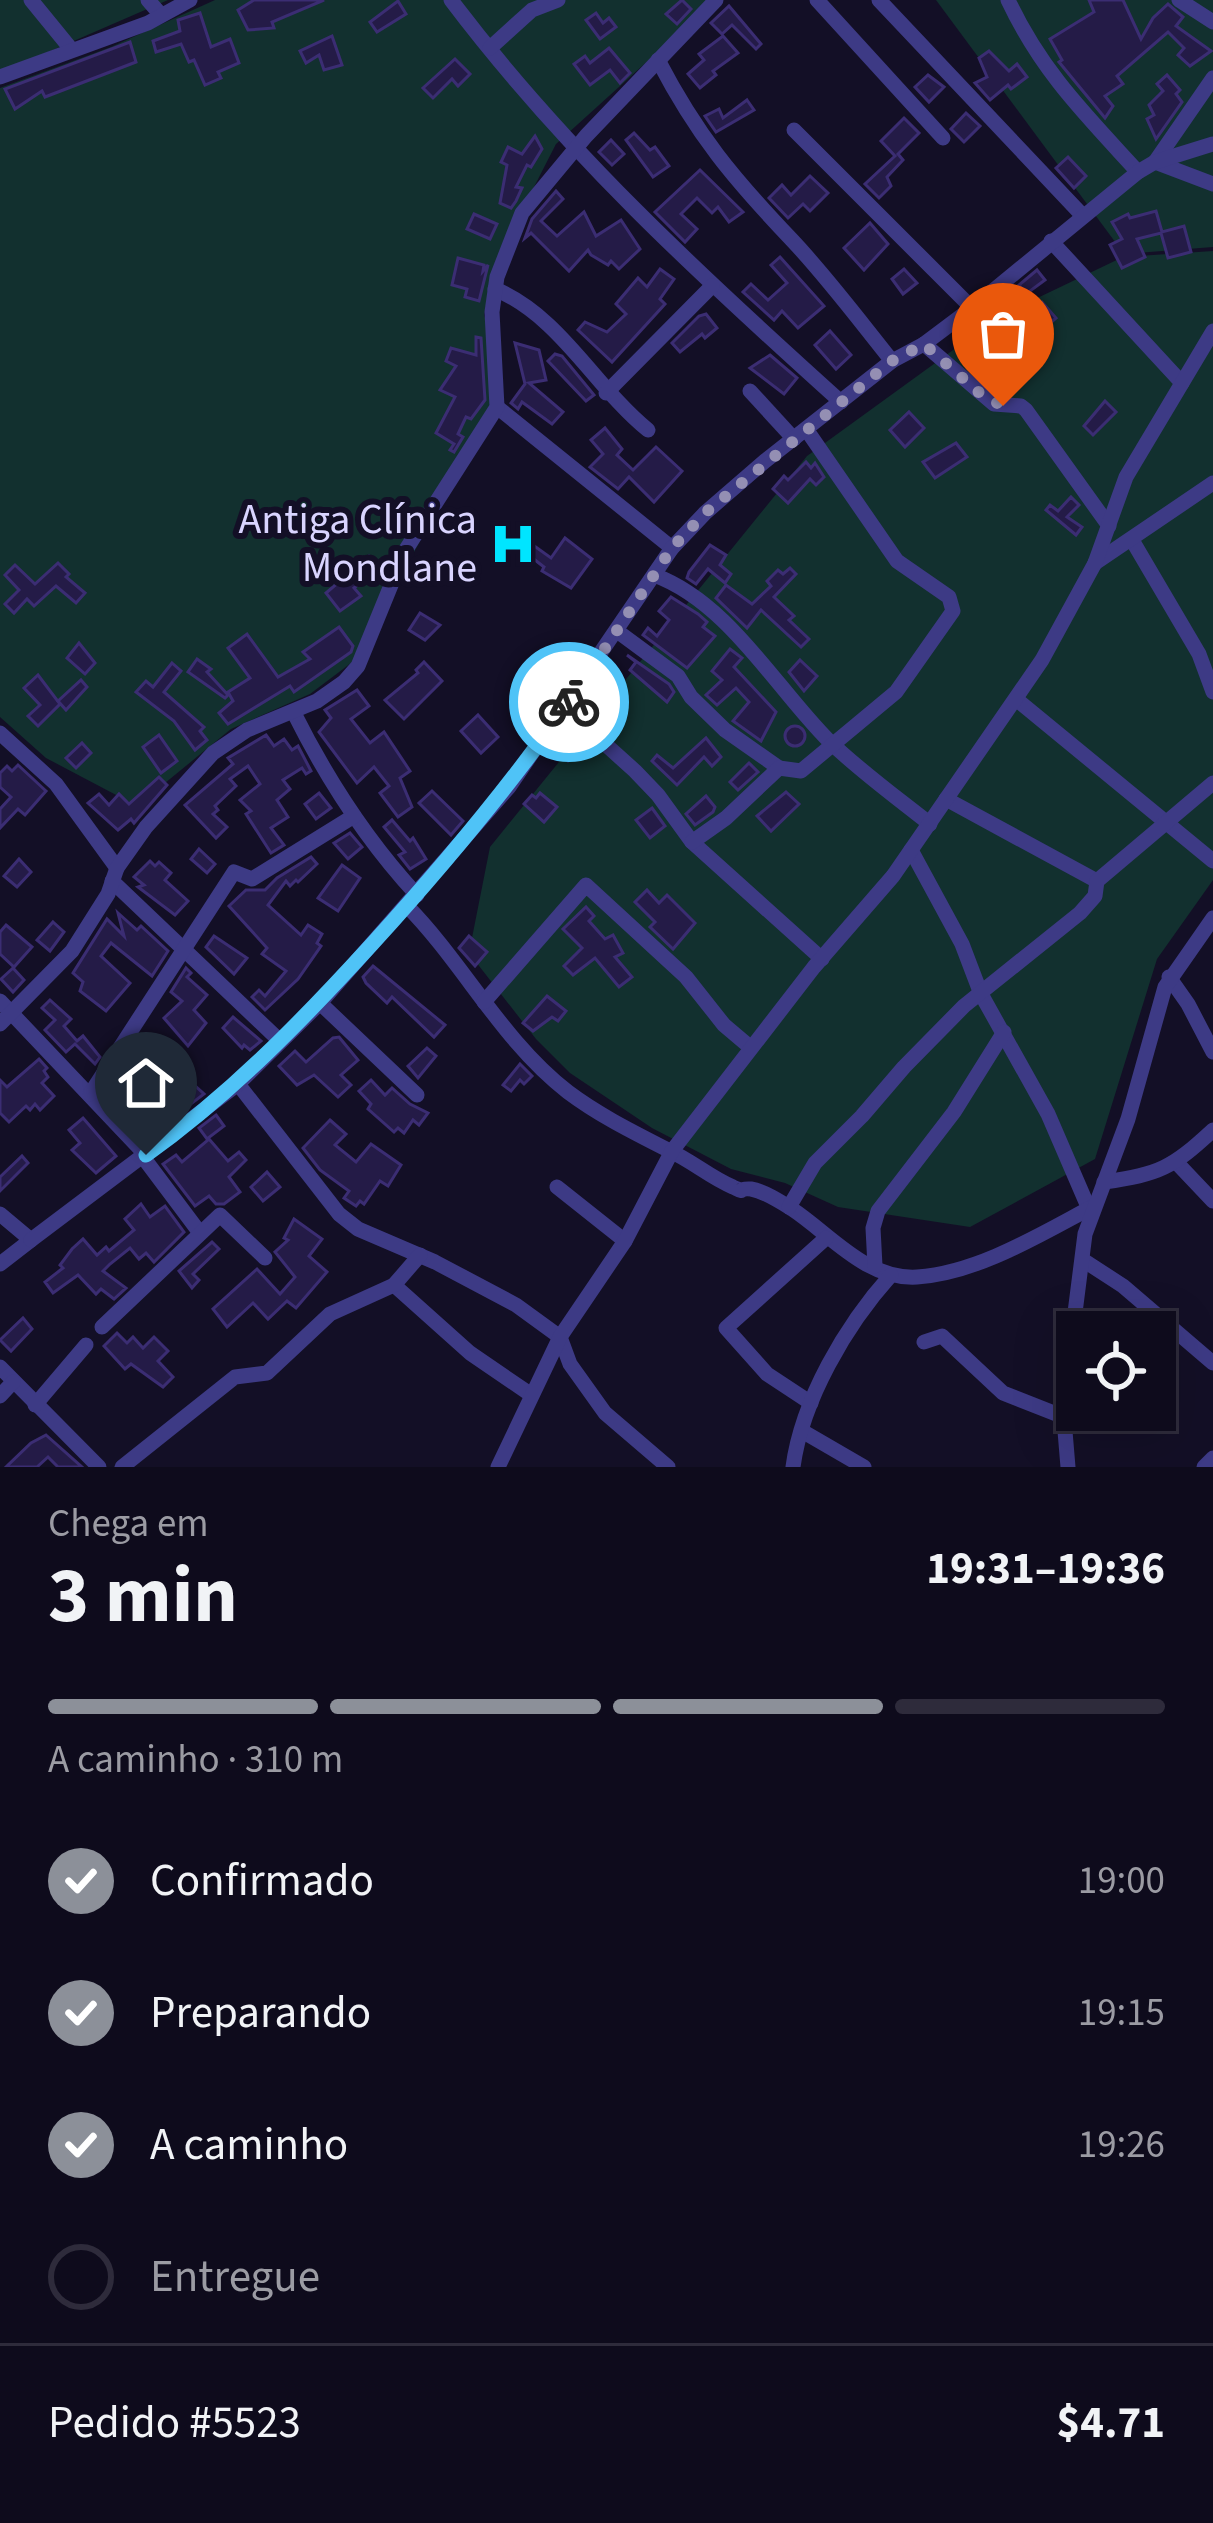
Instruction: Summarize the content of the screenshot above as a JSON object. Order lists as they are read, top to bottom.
{
  "places": {
    "hospital": ["Antiga Clínica Mondlane"]
  },
  "page": {
    "heading": ["3 min", "Chega em", "19:31–19:36"],
    "panel": ["Pedido #5523", "$4.71"],
    "bar": "A caminho · 310 m",
    "list": [
      ["Confirmado", "19:00"],
      ["Preparando", "19:15"],
      ["A caminho", "19:26"],
      "Entregue"
    ]
  }
}
